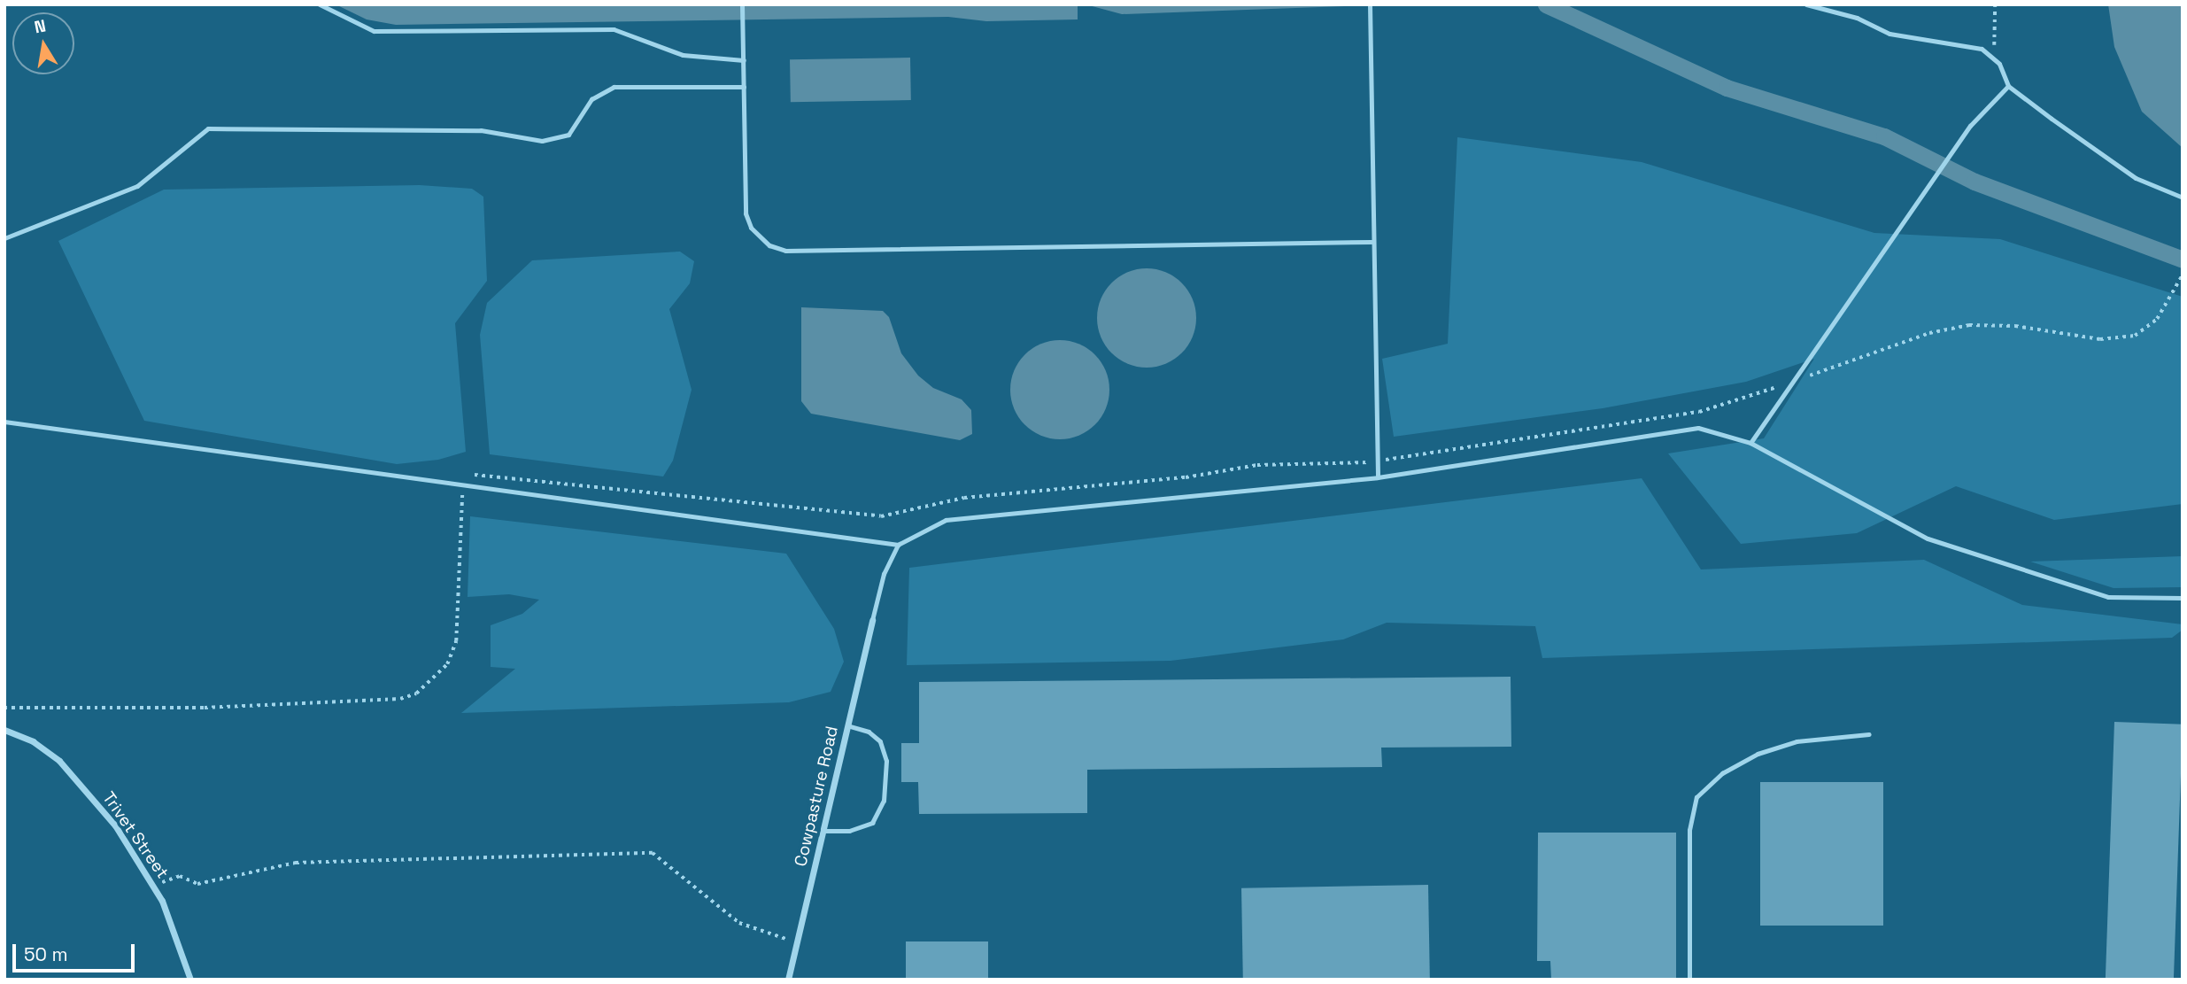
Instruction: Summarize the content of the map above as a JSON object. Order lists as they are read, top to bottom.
{
  "streets": {
    "street": ["Cowpasture Road", "Trivet Street"]
  },
  "scale_bar": "50 m",
  "north": "top"
}
